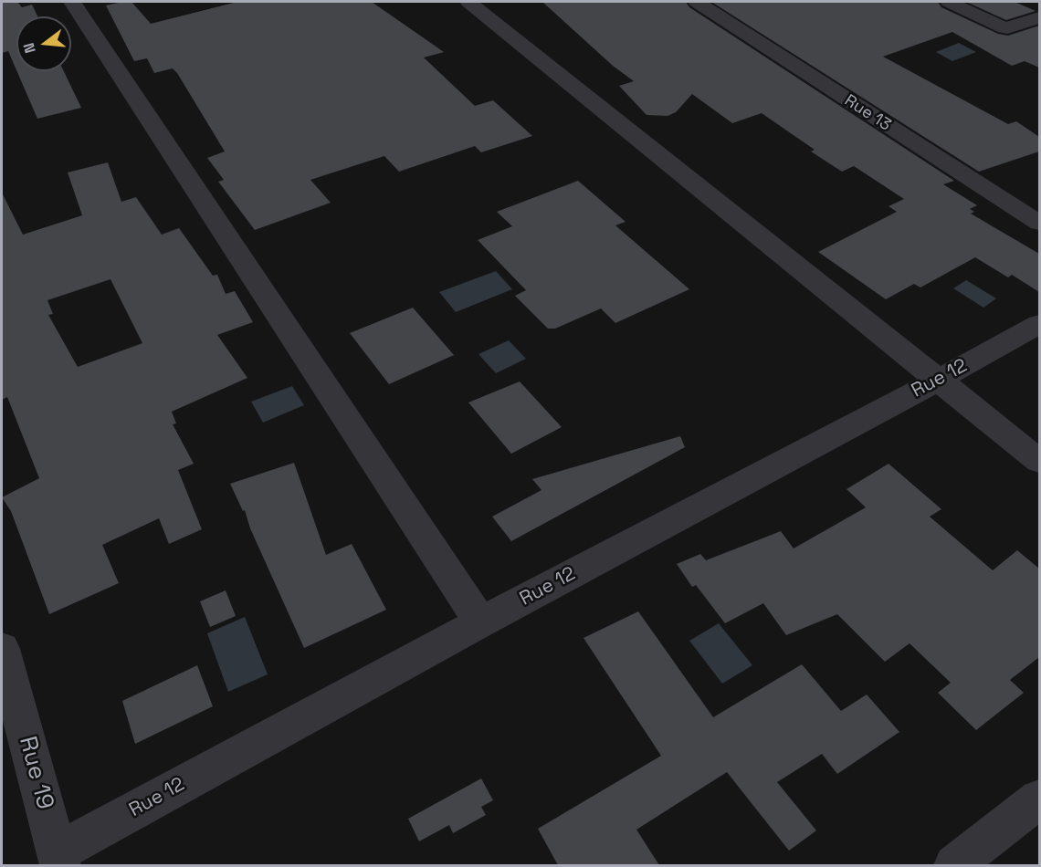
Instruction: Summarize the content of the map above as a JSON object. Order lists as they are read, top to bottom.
{
  "streets": {
    "street": ["Rue 13", "Rue 12", "Rue 19"]
  },
  "crossings": [
    ["Rue 12", "Rue 19"]
  ],
  "north": "left"
}
